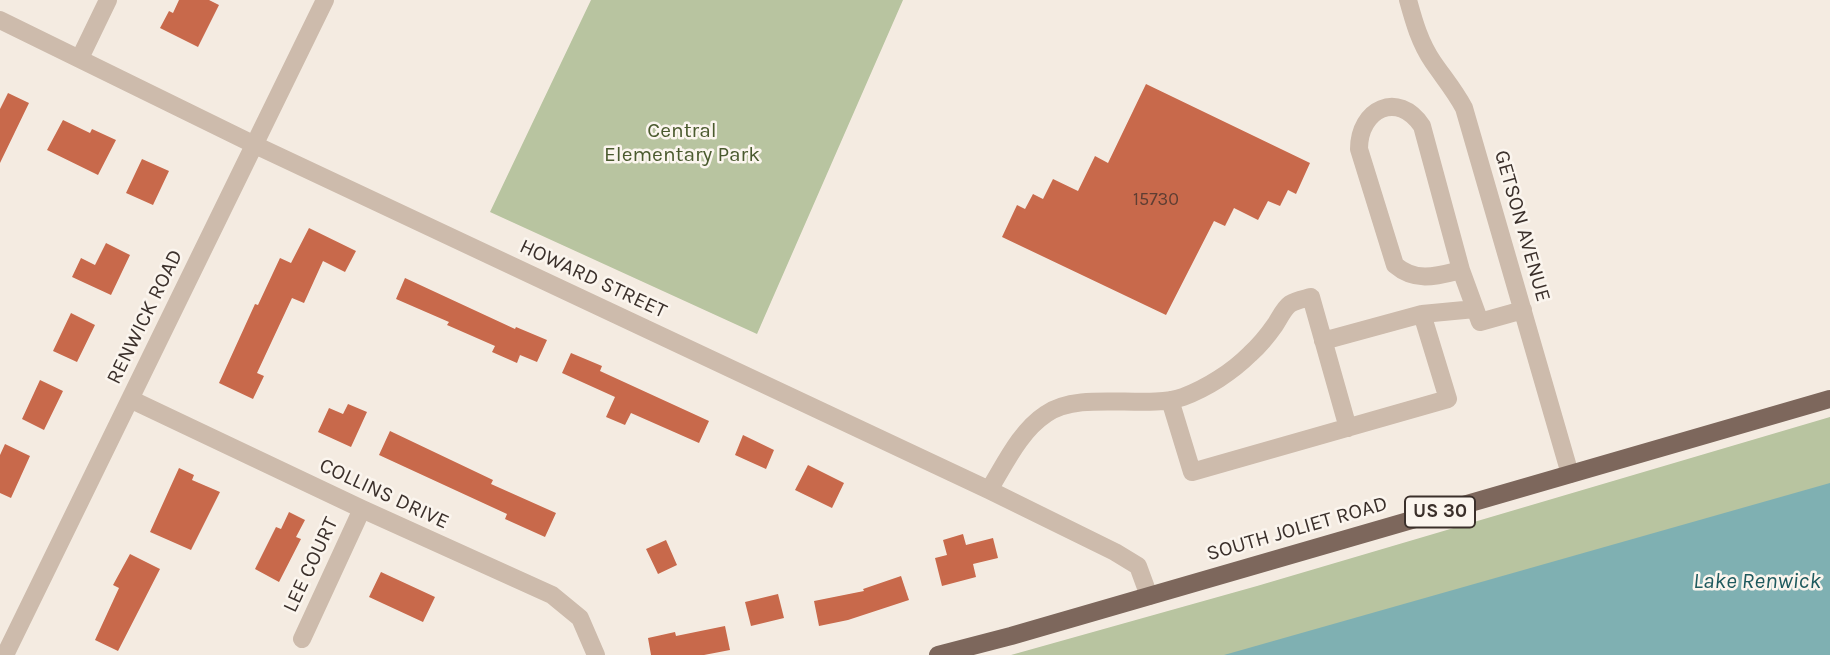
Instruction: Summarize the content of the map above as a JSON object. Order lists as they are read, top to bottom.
{
  "streets": {
    "main road": ["US 30", "SOUTH JOLIET ROAD"],
    "street": [
      "GETSON AVENUE",
      "HOWARD STREET",
      "RENWICK ROAD",
      "COLLINS DRIVE",
      "LEE COURT"
    ]
  },
  "crossings": [
    ["GETSON AVENUE", "SOUTH JOLIET ROAD"],
    ["HOWARD STREET", "RENWICK ROAD"],
    ["HOWARD STREET", "SOUTH JOLIET ROAD"],
    ["RENWICK ROAD", "COLLINS DRIVE"],
    ["COLLINS DRIVE", "LEE COURT"]
  ],
  "water": ["Lake Renwick"],
  "parks": ["Central Elementary Park"],
  "house_numbers": ["15730"]
}
